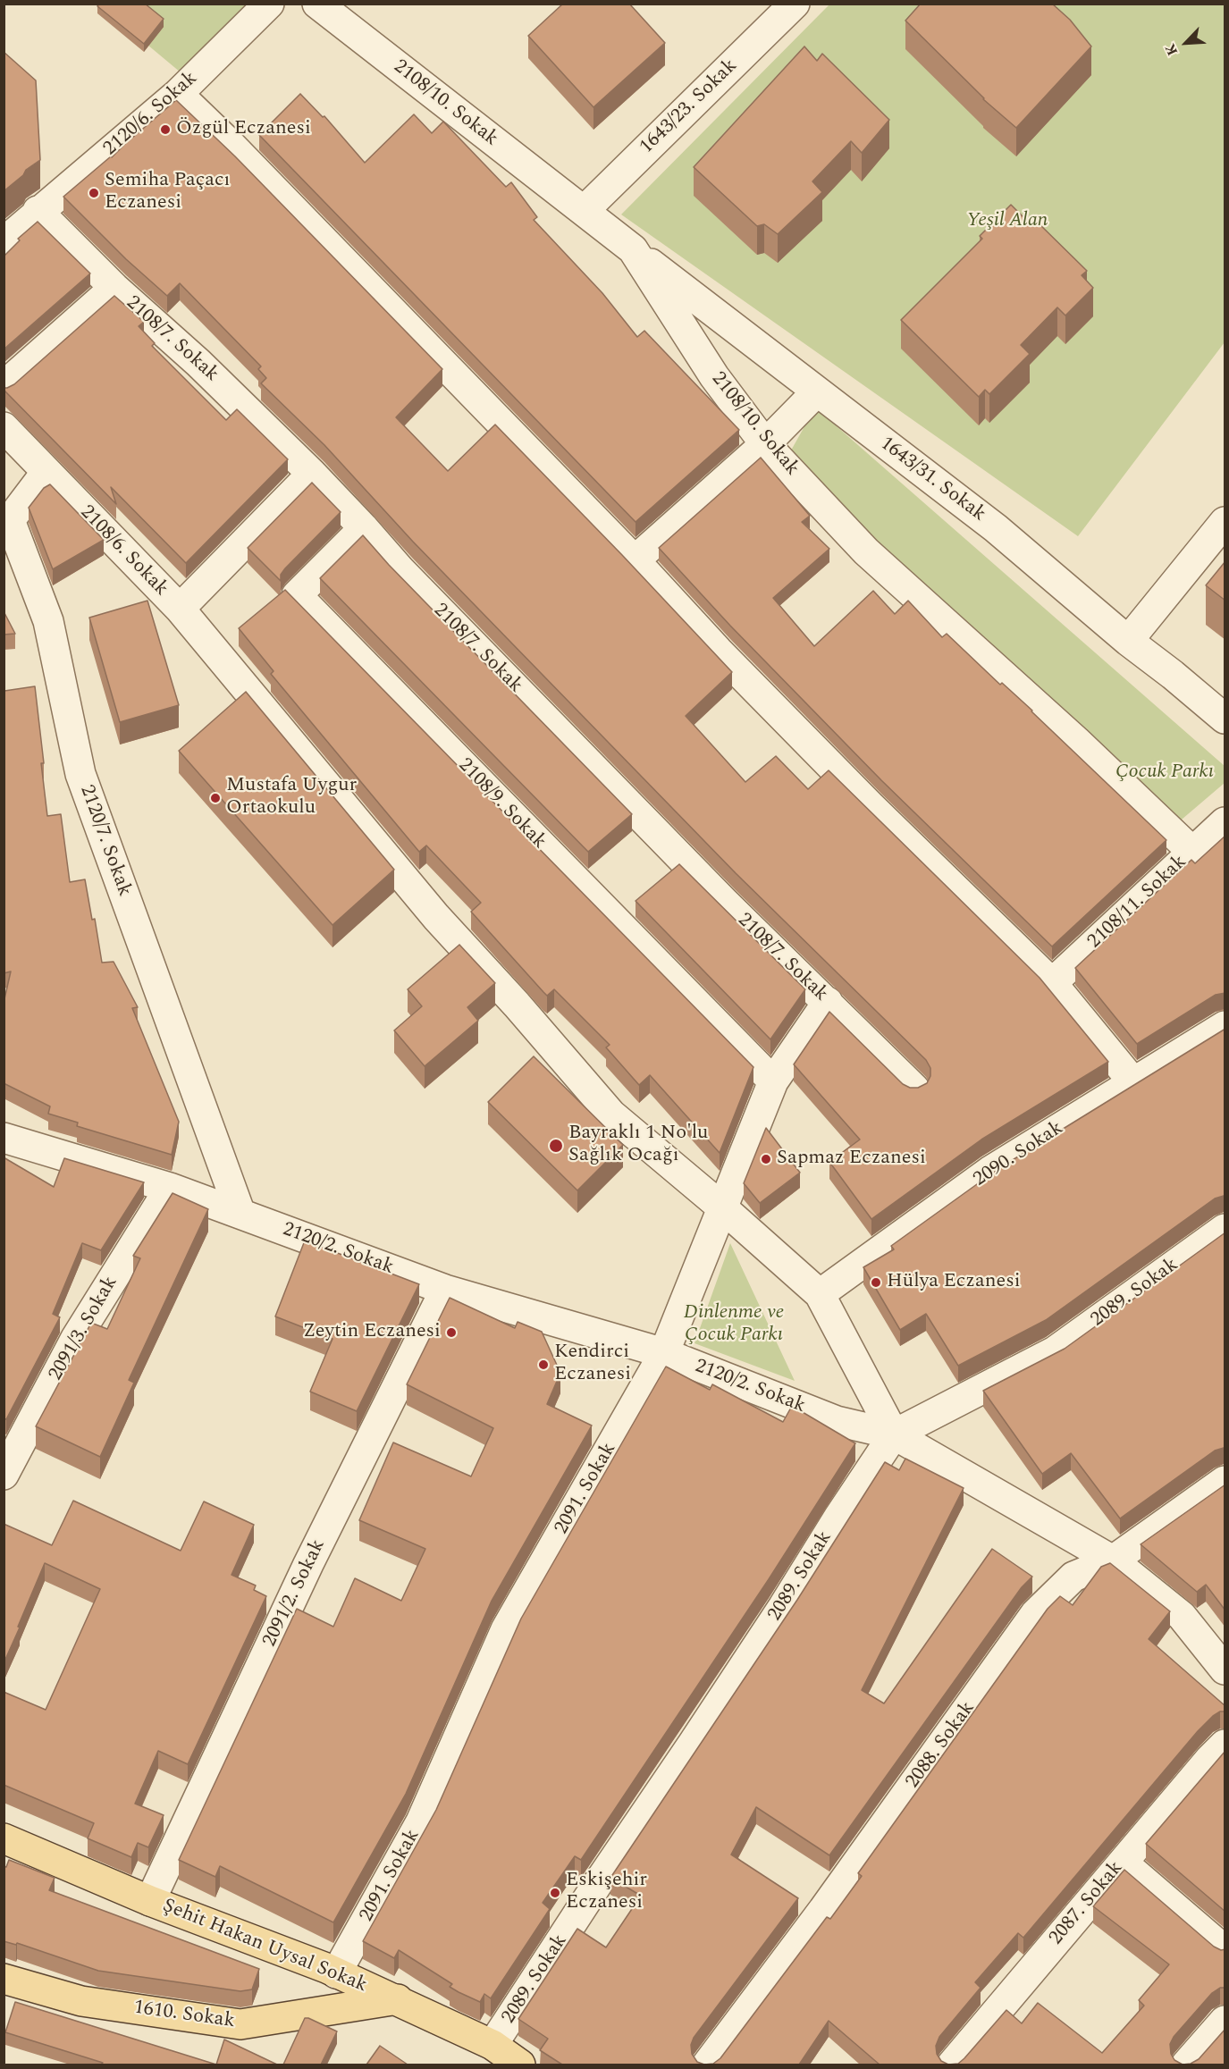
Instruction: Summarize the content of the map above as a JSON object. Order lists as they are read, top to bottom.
{
  "streets": {
    "main road": ["Şehit Hakan Uysal Sokak", "1610. Sokak"],
    "street": [
      "2108/10. Sokak",
      "1643/23. Sokak",
      "2120/6. Sokak",
      "2108/7. Sokak",
      "1643/31. Sokak",
      "2108/6. Sokak",
      "2108/9. Sokak",
      "2120/7. Sokak",
      "2108/11. Sokak",
      "2090. Sokak",
      "2120/2. Sokak",
      "2089. Sokak",
      "2091/3. Sokak",
      "2091. Sokak",
      "2091/2. Sokak",
      "2088. Sokak",
      "2087. Sokak"
    ]
  },
  "crossings": [
    ["2108/10. Sokak", "1643/23. Sokak"],
    ["2108/10. Sokak", "1643/31. Sokak"],
    ["2108/10. Sokak", "2108/11. Sokak"],
    ["2120/6. Sokak", "2108/7. Sokak"],
    ["2108/7. Sokak", "2108/6. Sokak"],
    ["2108/7. Sokak", "2108/9. Sokak"],
    ["2108/7. Sokak", "2091. Sokak"],
    ["2108/6. Sokak", "2120/7. Sokak"],
    ["2108/9. Sokak", "2091. Sokak"],
    ["2120/7. Sokak", "2120/2. Sokak"],
    ["2120/2. Sokak", "2089. Sokak"],
    ["2120/2. Sokak", "2091/3. Sokak"],
    ["2120/2. Sokak", "2091. Sokak"],
    ["2120/2. Sokak", "2091/2. Sokak"],
    ["2120/2. Sokak", "2088. Sokak"],
    ["2089. Sokak", "Şehit Hakan Uysal Sokak"],
    ["2091. Sokak", "Şehit Hakan Uysal Sokak"],
    ["2091/2. Sokak", "Şehit Hakan Uysal Sokak"],
    ["Şehit Hakan Uysal Sokak", "1610. Sokak"]
  ],
  "parks": ["Yeşil Alan", "Çocuk Parkı", "Dinlenme ve Çocuk Parkı"],
  "places": [
    "Özgül Eczanesi",
    "Semiha Paçacı Eczanesi",
    "Mustafa Uygur Ortaokulu",
    "Bayraklı 1 No'lu Sağlık Ocağı",
    "Sapmaz Eczanesi",
    "Hülya Eczanesi",
    "Zeytin Eczanesi",
    "Kendirci Eczanesi",
    "Eskişehir Eczanesi"
  ],
  "north": "bottom left"
}
